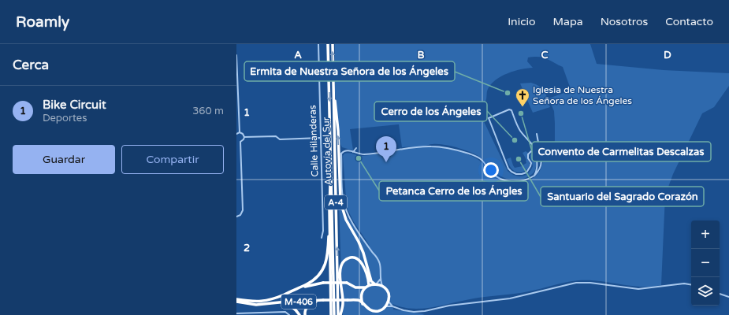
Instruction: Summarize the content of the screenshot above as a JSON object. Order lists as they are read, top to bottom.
{
  "streets": {
    "highway": ["Autovía del Sur", "A-4", "M-406"],
    "street": ["Calle Hilanderas"]
  },
  "places": {
    "other": [
      "Ermita de Nuestra Señora de los Ángeles",
      "Convento de Carmelitas Descalzas",
      "Cerro de los Ángeles",
      "Petanca Cerro de los Ángles",
      "Santuario del Sagrado Corazón"
    ],
    "church": ["Iglesia de Nuestra Señora de los Ángeles"]
  },
  "page": {
    "header": "Roamly",
    "nav": [
      "Inicio",
      "Mapa",
      "Nosotros",
      "Contacto"
    ],
    "heading": "Cerca",
    "list": [
      {
        "mark": "1",
        "name": "Bike Circuit",
        "note": "Deportes",
        "value": "360 m"
      }
    ],
    "buttons": ["Guardar", "Compartir"],
    "pins": "1",
    "map_buttons": ["+", "−"]
  },
  "grid": {
    "columns": [
      "A",
      "B",
      "C",
      "D"
    ],
    "rows": ["1", "2"]
  }
}
